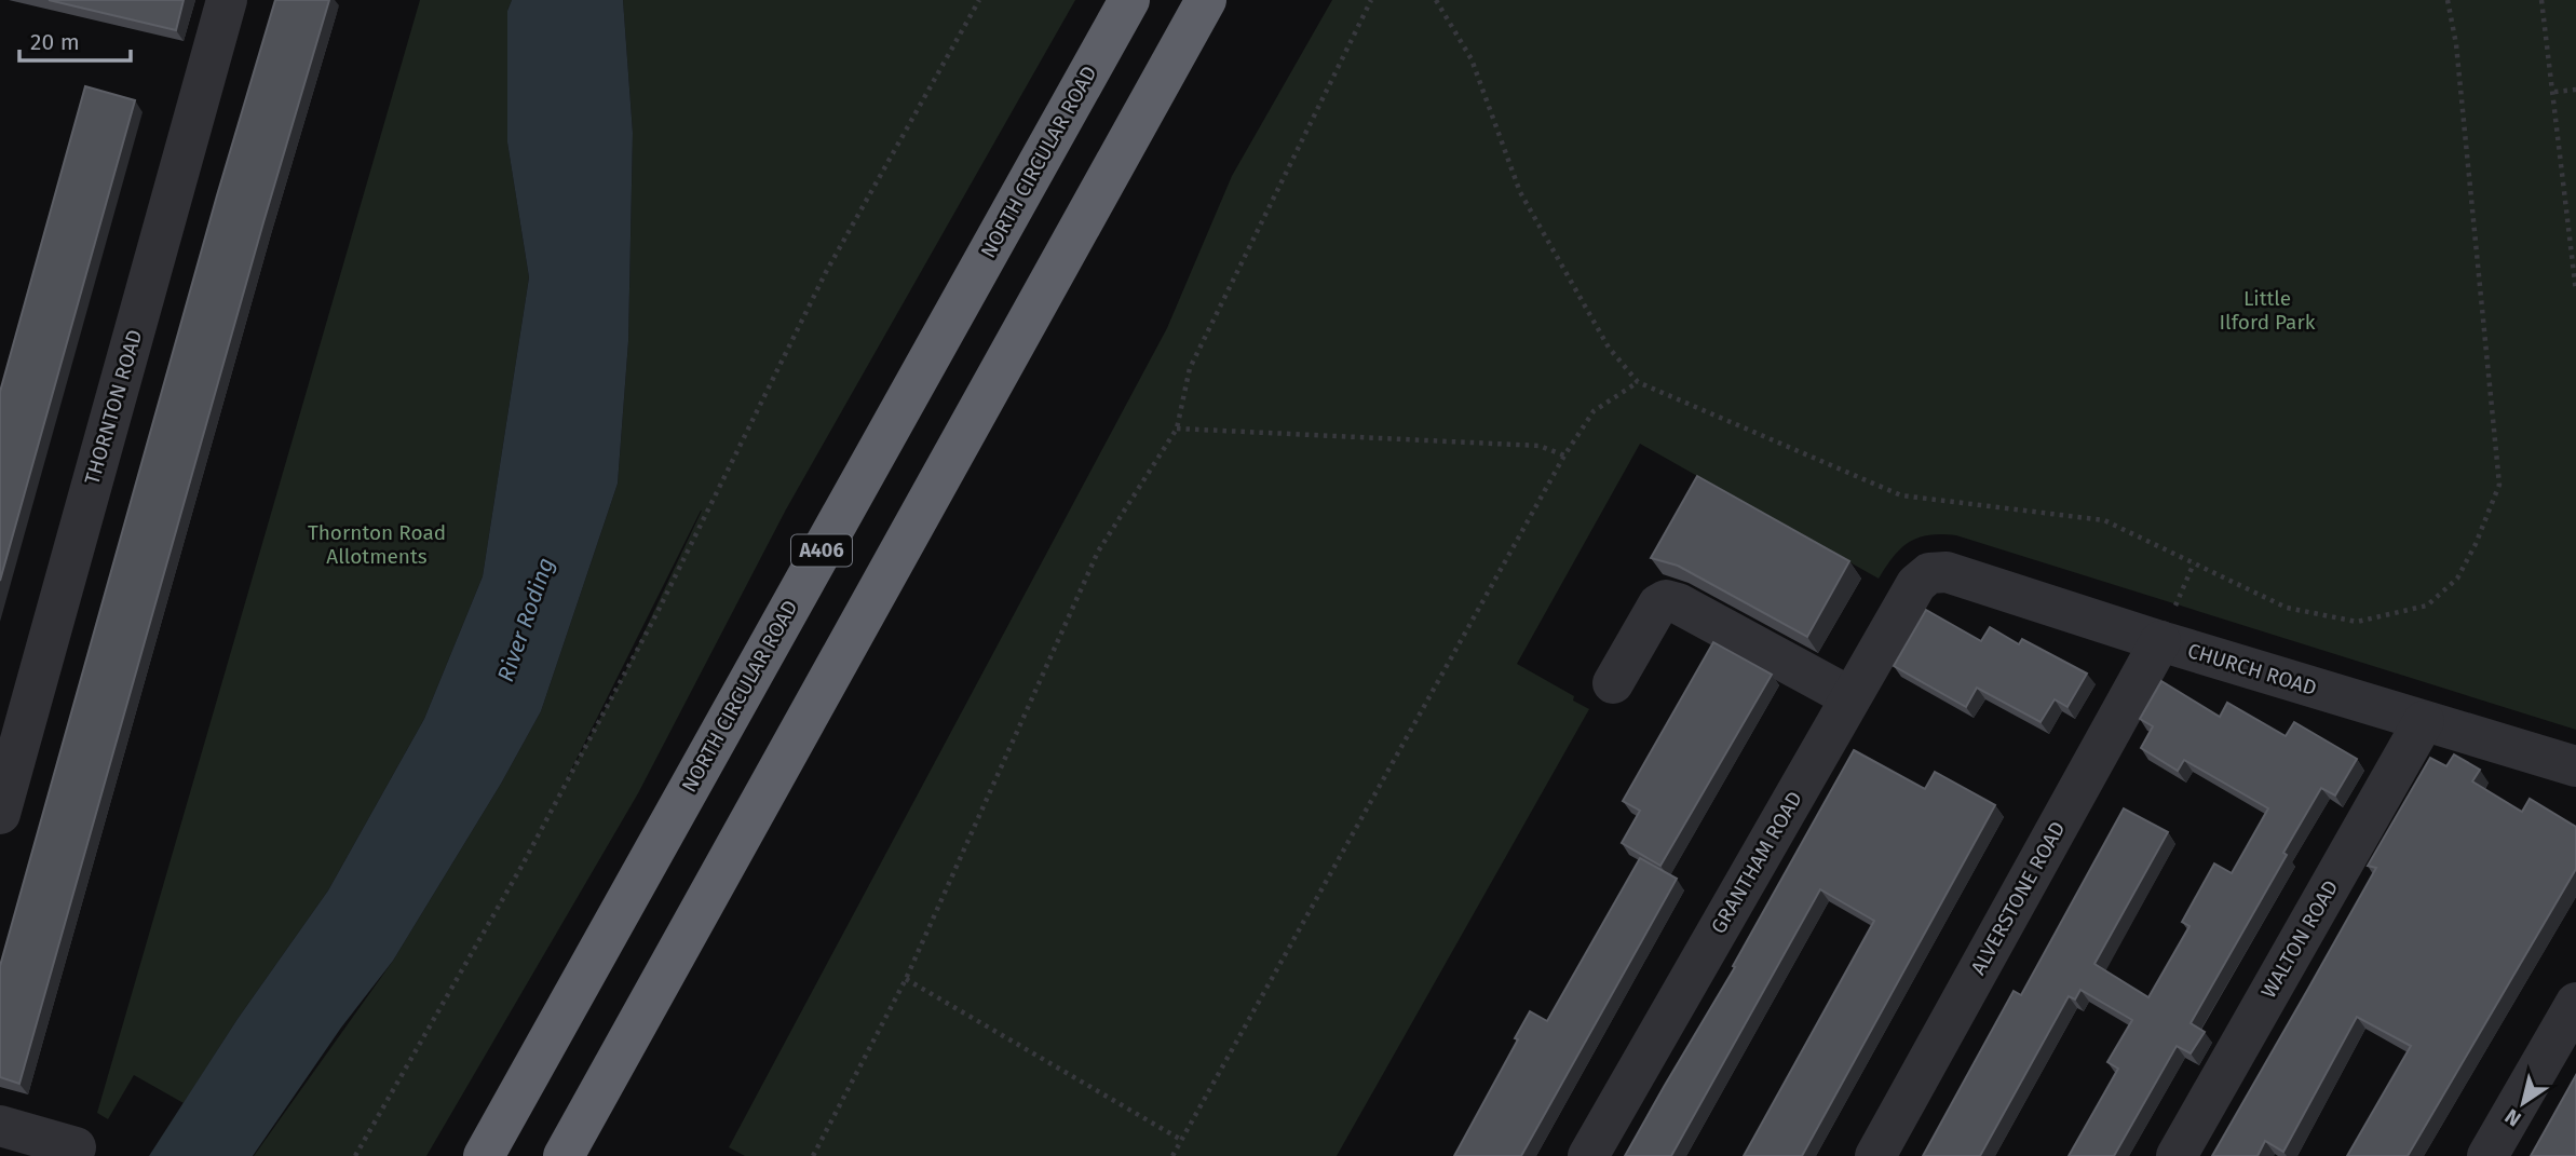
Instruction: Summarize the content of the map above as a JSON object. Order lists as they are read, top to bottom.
{
  "streets": {
    "highway": ["NORTH CIRCULAR ROAD", "A406"],
    "street": [
      "THORNTON ROAD",
      "CHURCH ROAD",
      "GRANTHAM ROAD",
      "ALVERSTONE ROAD",
      "WALTON ROAD"
    ]
  },
  "crossings": [
    ["NORTH CIRCULAR ROAD", "A406"],
    ["CHURCH ROAD", "GRANTHAM ROAD"],
    ["CHURCH ROAD", "ALVERSTONE ROAD"],
    ["CHURCH ROAD", "WALTON ROAD"]
  ],
  "water": ["River Roding"],
  "parks": ["Little Ilford Park", "Thornton Road Allotments"],
  "scale_bar": "20 m",
  "north": "bottom left"
}
